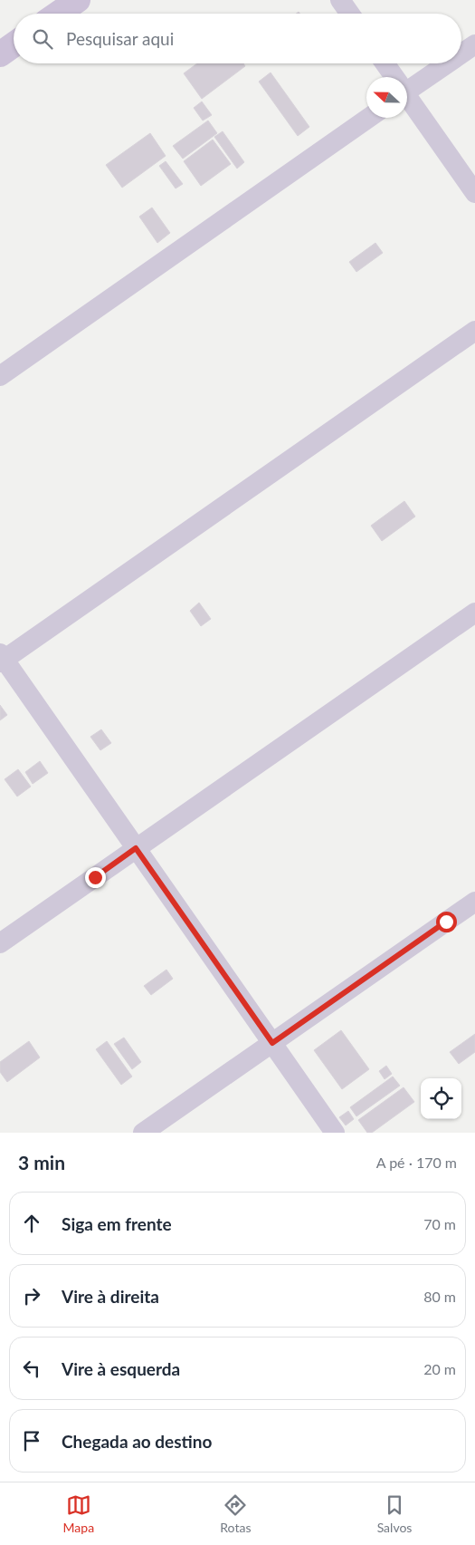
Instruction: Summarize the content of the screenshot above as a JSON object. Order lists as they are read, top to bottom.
{
  "north": "left",
  "page": {
    "search": "Pesquisar aqui",
    "heading": ["3 min", "A pé · 170 m"],
    "list": [
      ["Siga em frente", "70 m"],
      ["Vire à direita", "80 m"],
      ["Vire à esquerda", "20 m"],
      "Chegada ao destino"
    ],
    "nav": ["Mapa", "Rotas", "Salvos"]
  }
}
